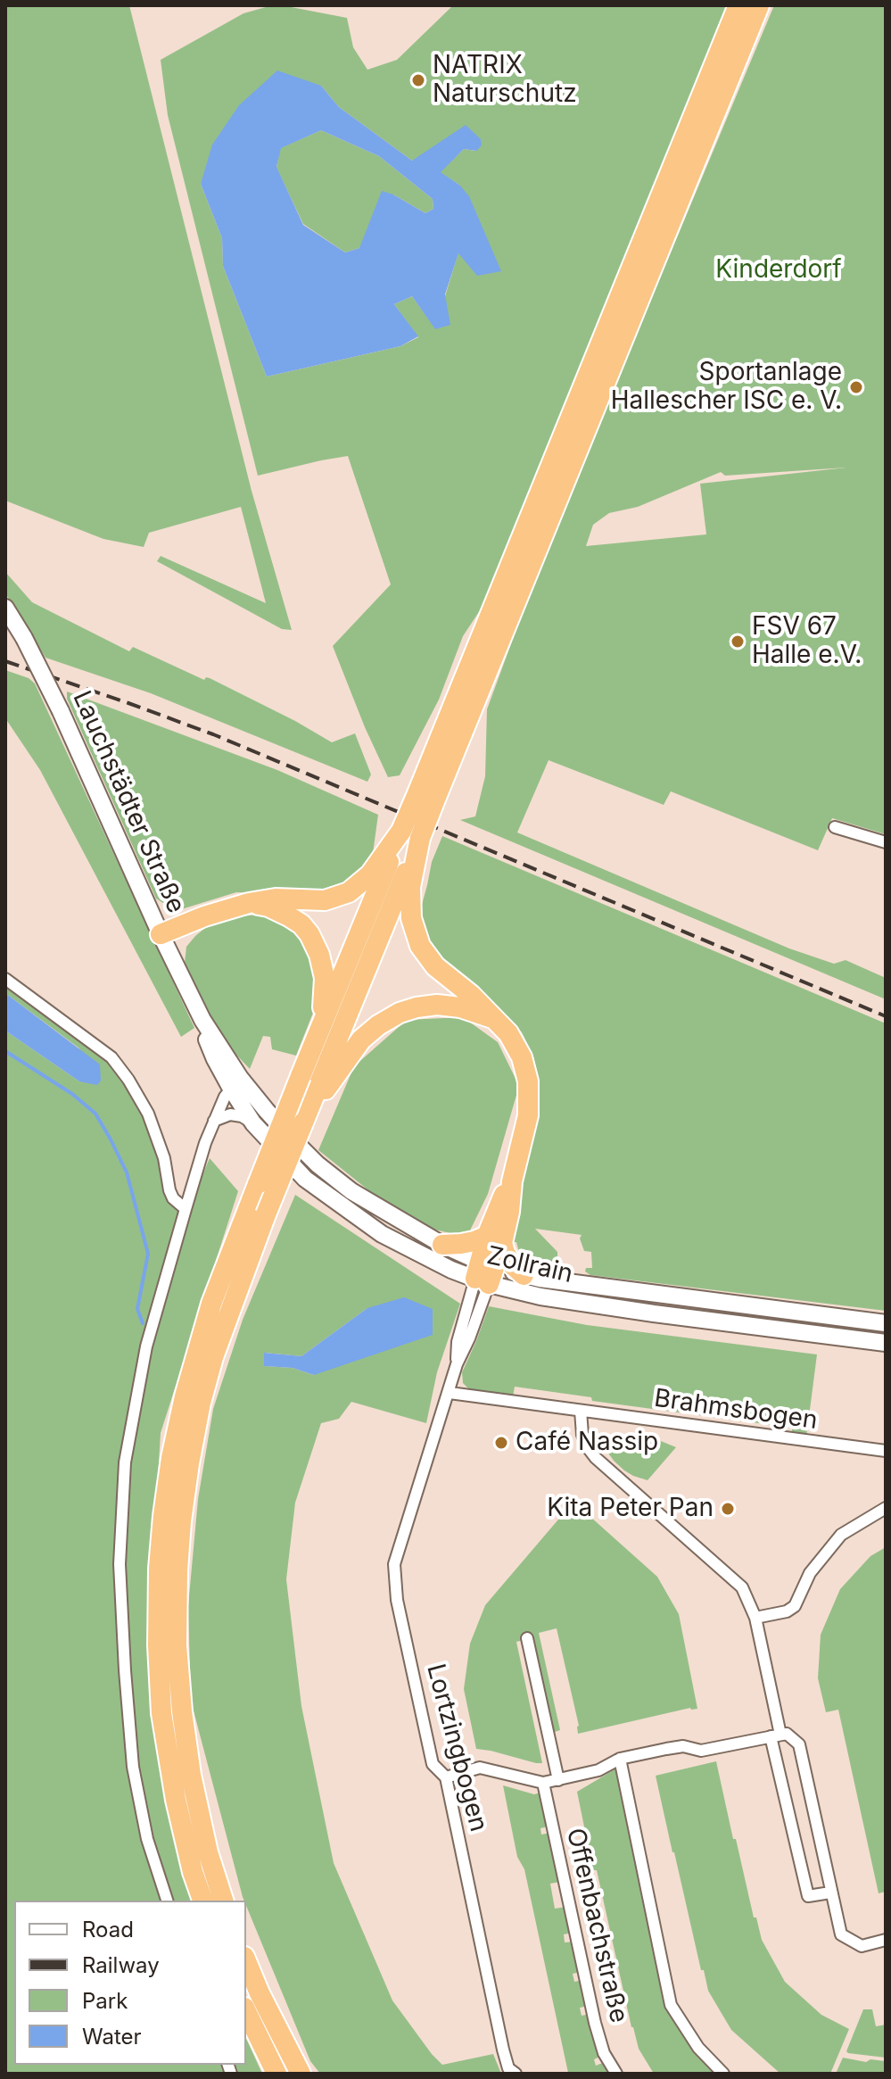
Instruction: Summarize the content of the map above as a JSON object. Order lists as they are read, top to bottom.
{
  "streets": {
    "main road": ["Lauchstädter Straße", "Zollrain"],
    "street": ["Brahmsbogen", "Lortzingbogen", "Offenbachstraße"]
  },
  "crossings": [
    ["Lauchstädter Straße", "Zollrain"],
    ["Zollrain", "Lortzingbogen"]
  ],
  "parks": ["Kinderdorf"],
  "places": [
    "NATRIX Naturschutz",
    "Sportanlage Hallescher ISC e. V.",
    "FSV 67 Halle e.V.",
    "Café Nassip",
    "Kita Peter Pan"
  ],
  "legend": [
    "Road",
    "Railway",
    "Park",
    "Water"
  ]
}
